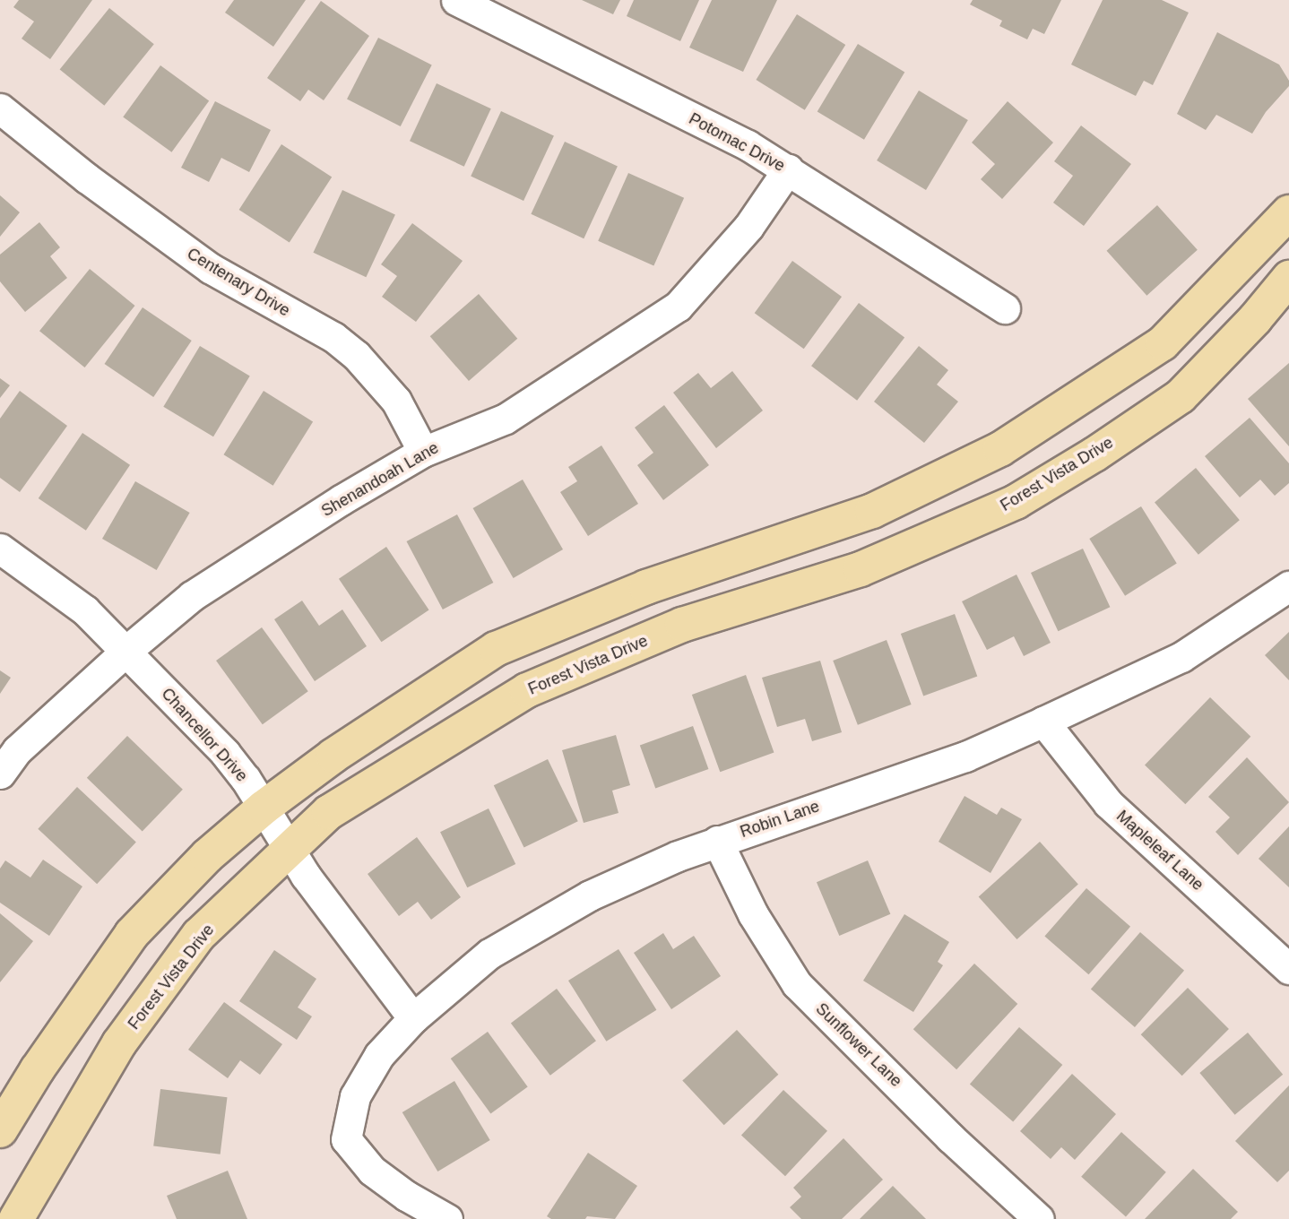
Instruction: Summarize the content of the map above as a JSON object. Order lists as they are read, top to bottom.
{
  "streets": {
    "main road": ["Forest Vista Drive"],
    "street": [
      "Potomac Drive",
      "Centenary Drive",
      "Shenandoah Lane",
      "Chancellor Drive",
      "Robin Lane",
      "Mapleleaf Lane",
      "Sunflower Lane"
    ]
  },
  "crossings": [
    ["Potomac Drive", "Shenandoah Lane"],
    ["Centenary Drive", "Shenandoah Lane"],
    ["Forest Vista Drive", "Chancellor Drive"],
    ["Shenandoah Lane", "Chancellor Drive"],
    ["Chancellor Drive", "Robin Lane"],
    ["Robin Lane", "Mapleleaf Lane"],
    ["Robin Lane", "Sunflower Lane"]
  ]
}
